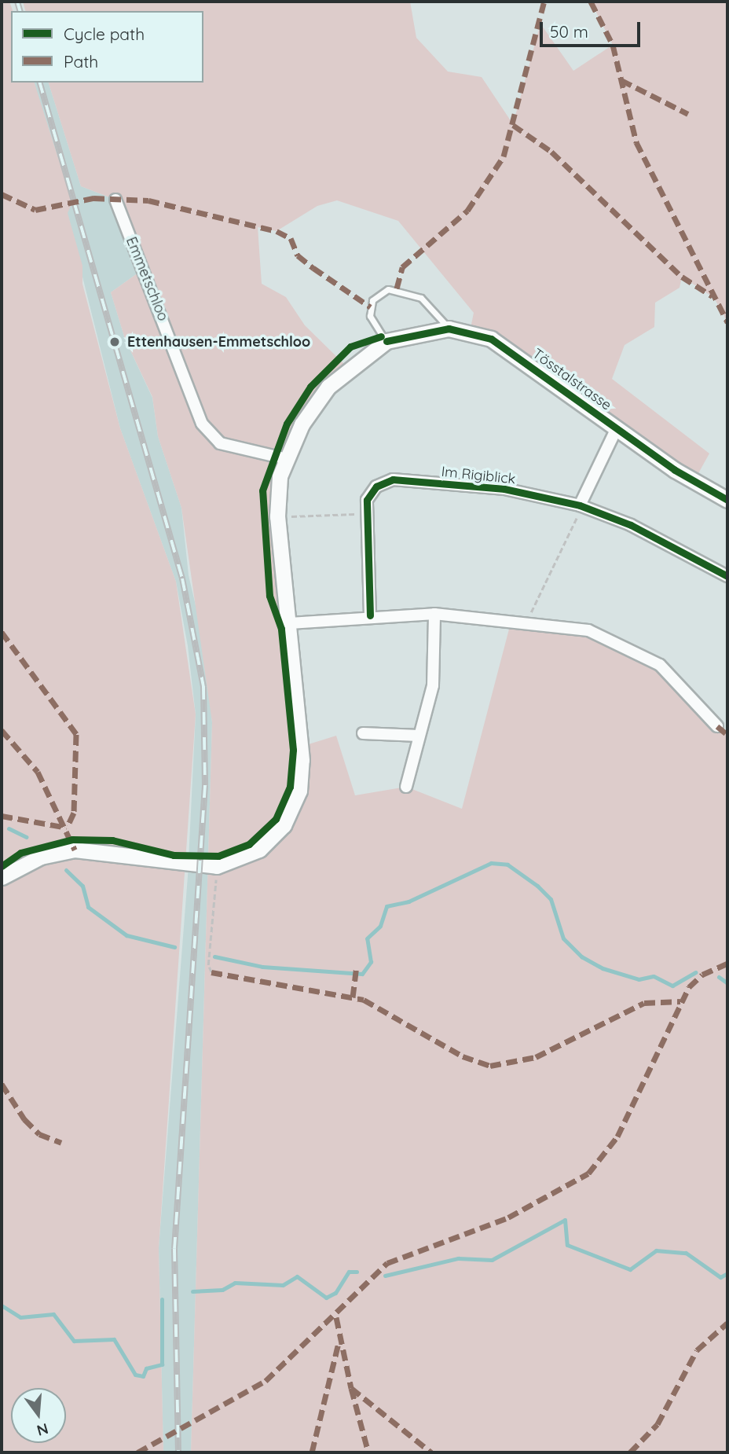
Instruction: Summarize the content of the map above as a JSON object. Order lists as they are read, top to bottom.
{
  "streets": {
    "main road": ["Tösstalstrasse"],
    "street": ["Emmetschloo", "Im Rigiblick"]
  },
  "crossings": [
    ["Emmetschloo", "Tösstalstrasse"]
  ],
  "places": ["Ettenhausen-Emmetschloo"],
  "legend": ["Cycle path", "Path"],
  "scale_bar": "50 m",
  "north": "bottom"
}
